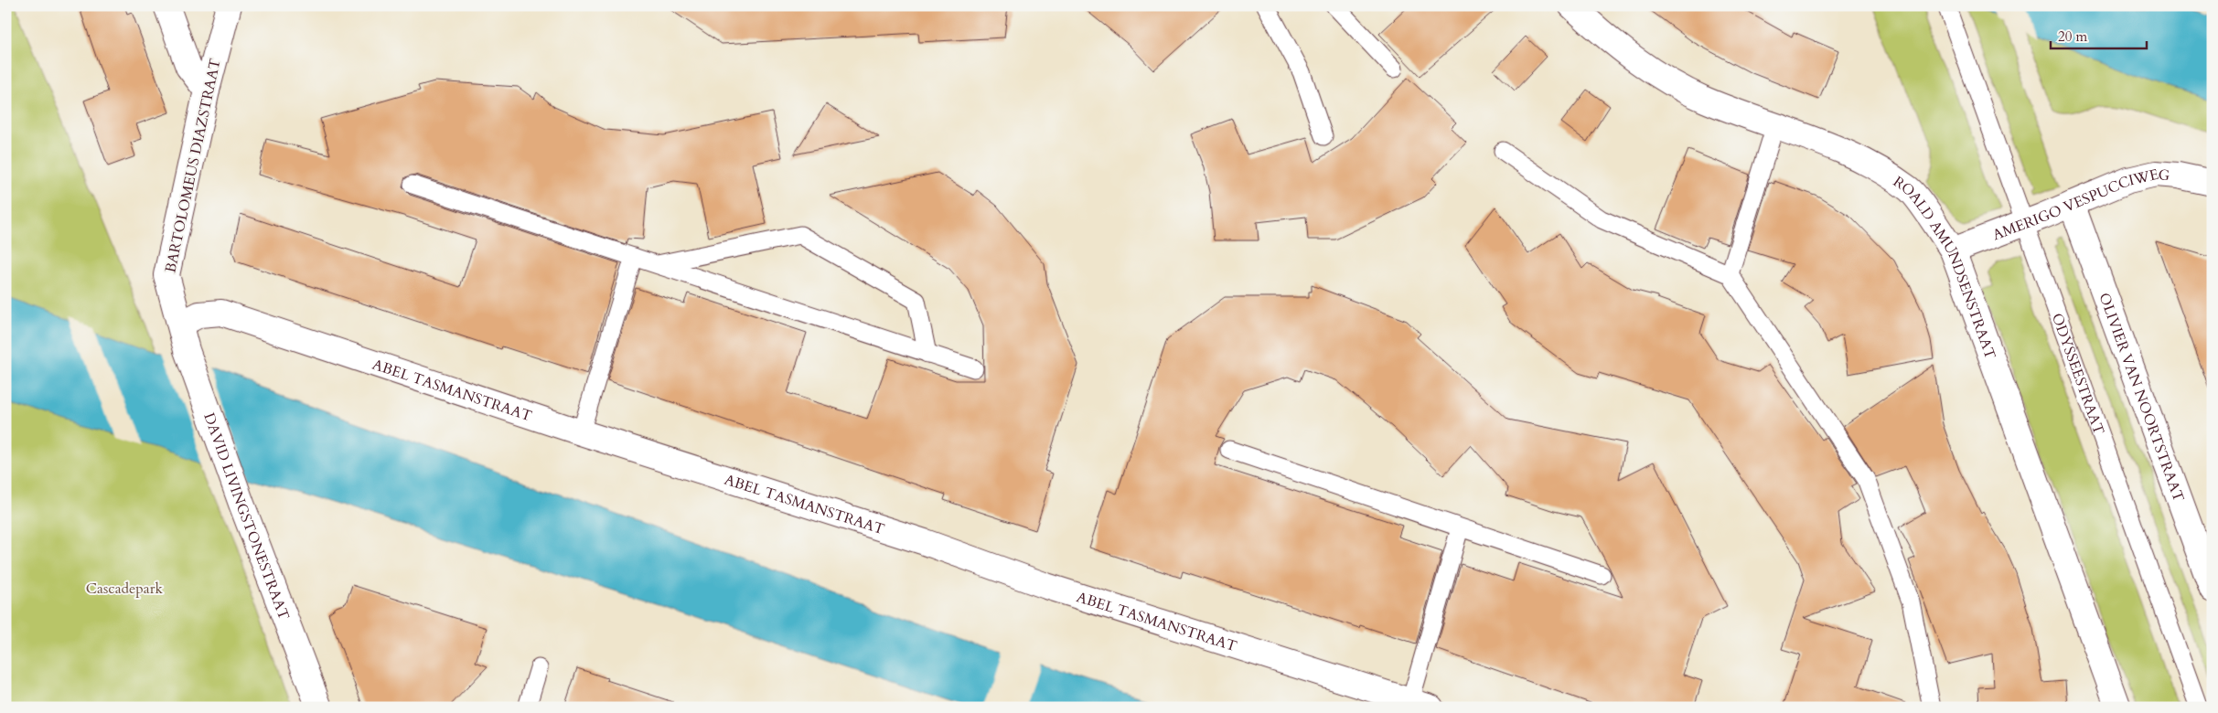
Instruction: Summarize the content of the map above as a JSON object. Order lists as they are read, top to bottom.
{
  "streets": {
    "street": [
      "BARTOLOMEUS DIAZSTRAAT",
      "AMERIGO VESPUCCIWEG",
      "ROALD AMUNDSENSTRAAT",
      "ABEL TASMANSTRAAT",
      "OLIVIER VAN NOORTSTRAAT",
      "DAVID LIVINGSTONESTRAAT"
    ],
    "lane": ["ODYSSEESTRAAT"]
  },
  "crossings": [
    ["BARTOLOMEUS DIAZSTRAAT", "ABEL TASMANSTRAAT"],
    ["BARTOLOMEUS DIAZSTRAAT", "DAVID LIVINGSTONESTRAAT"],
    ["AMERIGO VESPUCCIWEG", "ROALD AMUNDSENSTRAAT"],
    ["AMERIGO VESPUCCIWEG", "ODYSSEESTRAAT"],
    ["AMERIGO VESPUCCIWEG", "OLIVIER VAN NOORTSTRAAT"],
    ["ABEL TASMANSTRAAT", "DAVID LIVINGSTONESTRAAT"]
  ],
  "parks": ["Cascadepark"],
  "scale_bar": "20 m"
}
